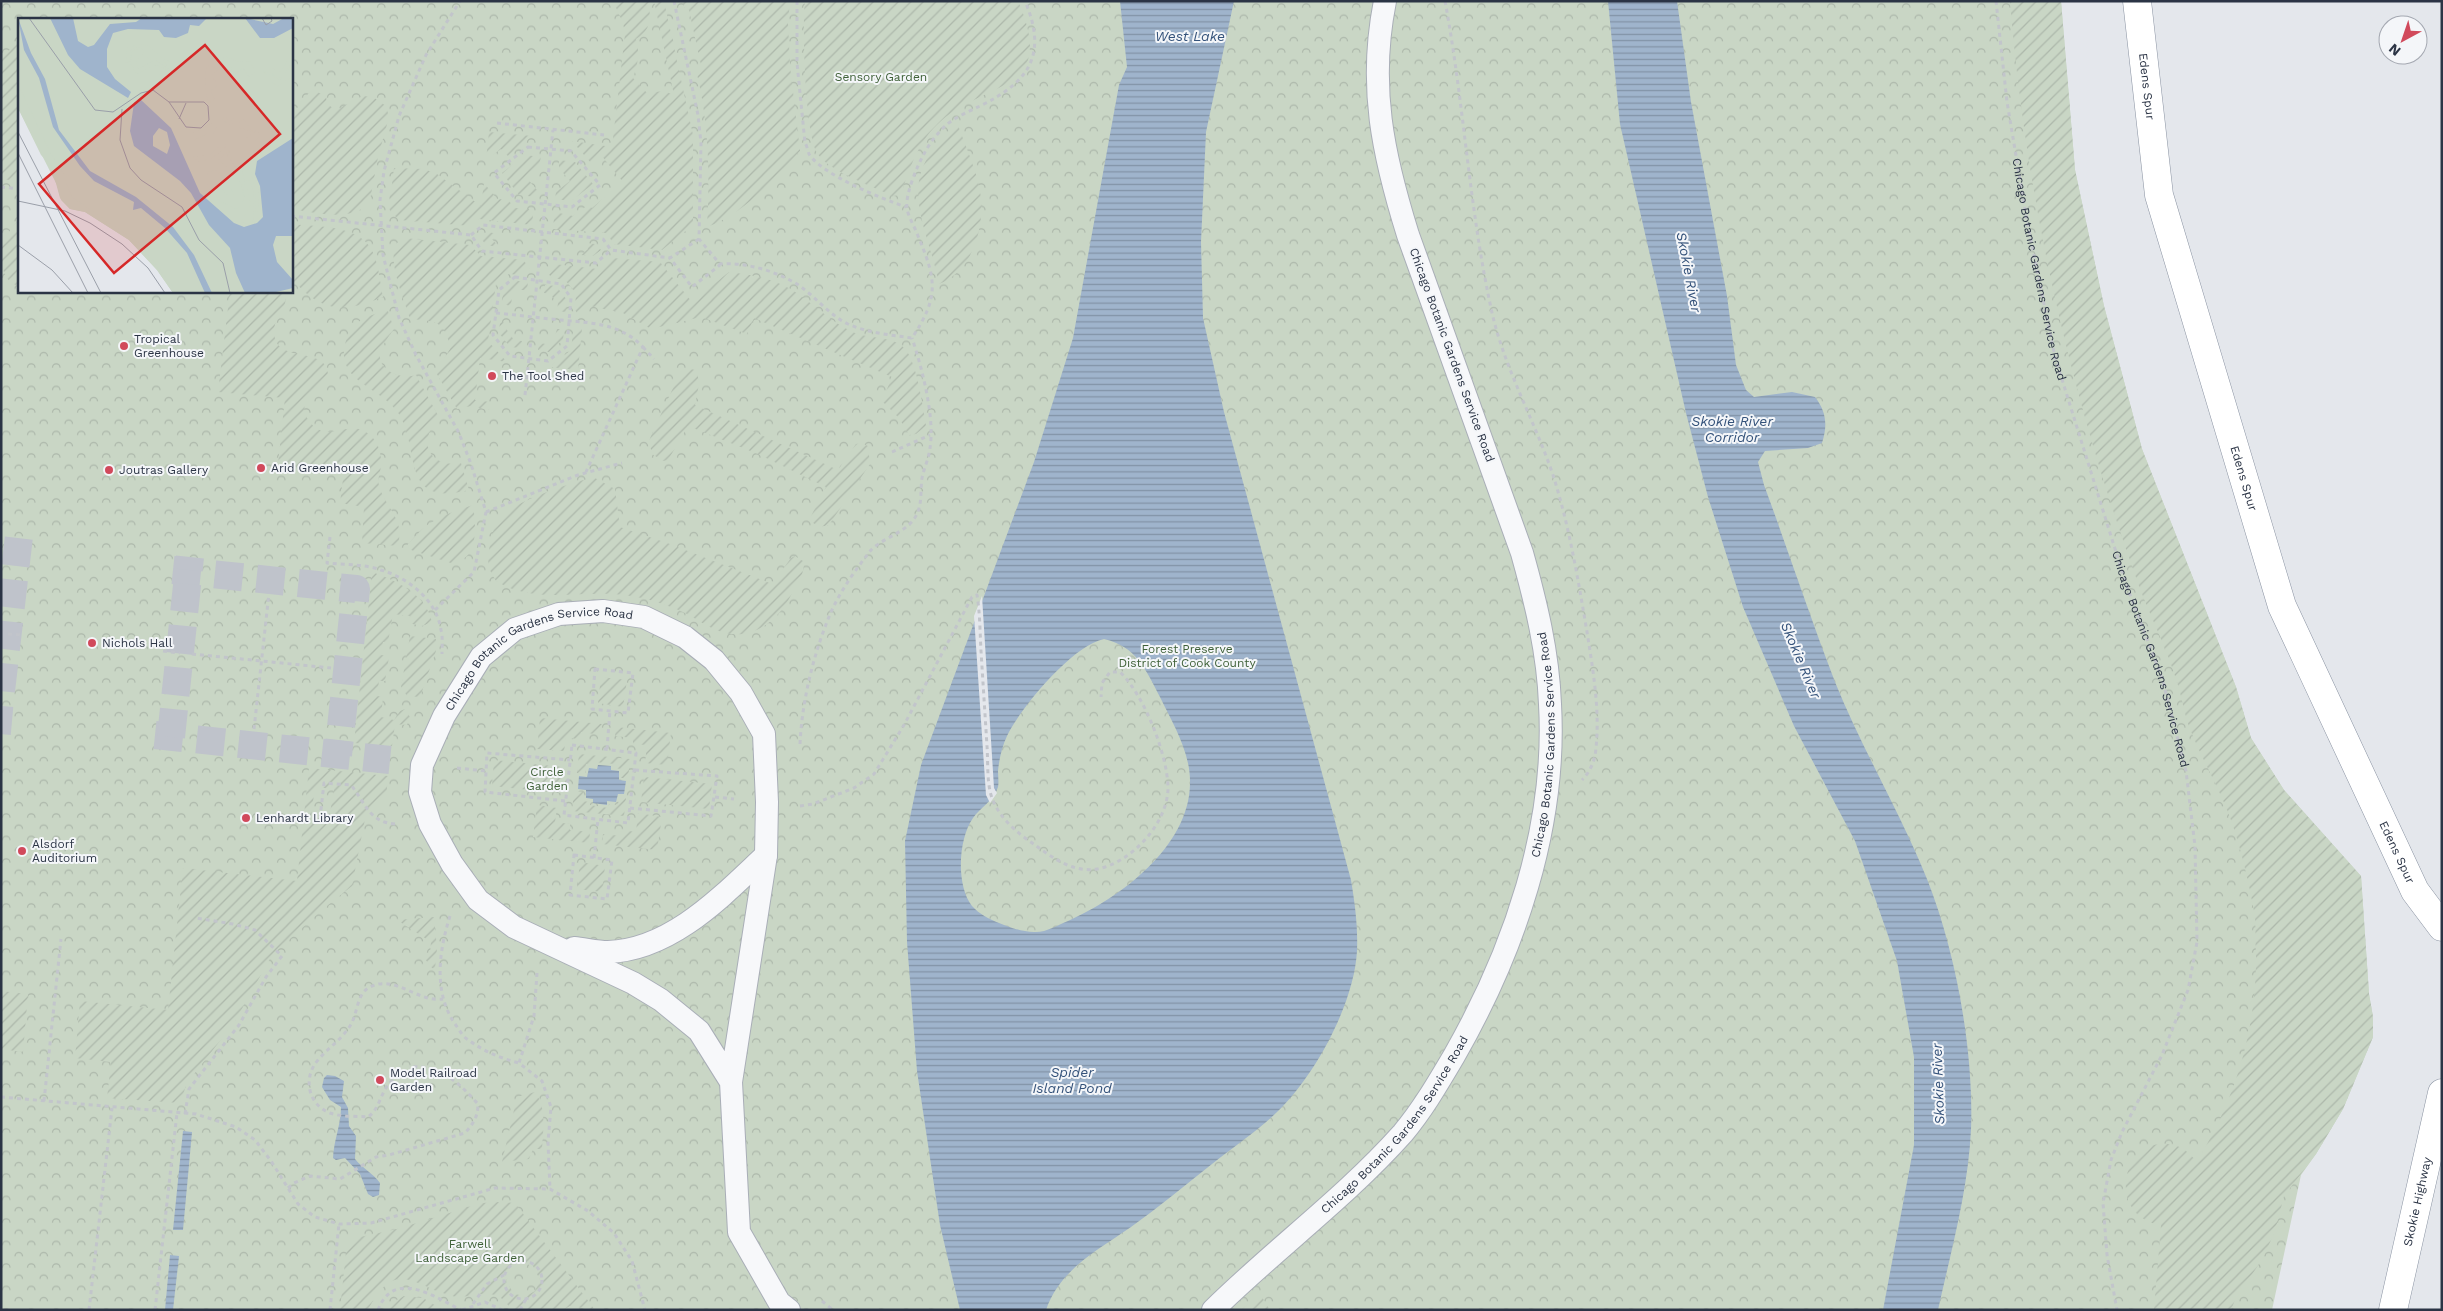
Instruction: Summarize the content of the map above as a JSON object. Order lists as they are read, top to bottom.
{
  "streets": {
    "highway": ["Edens Spur", "Skokie Highway"],
    "lane": ["Chicago Botanic Gardens Service Road"]
  },
  "water": [
    "West Lake",
    "Skokie River",
    "Skokie River Corridor",
    "Spider Island Pond"
  ],
  "parks": [
    "Sensory Garden",
    "Forest Preserve District of Cook County",
    "Circle Garden",
    "Farwell Landscape Garden"
  ],
  "places": [
    "Tropical Greenhouse",
    "The Tool Shed",
    "Arid Greenhouse",
    "Joutras Gallery",
    "Nichols Hall",
    "Lenhardt Library",
    "Alsdorf Auditorium",
    "Model Railroad Garden"
  ],
  "north": "bottom left"
}
